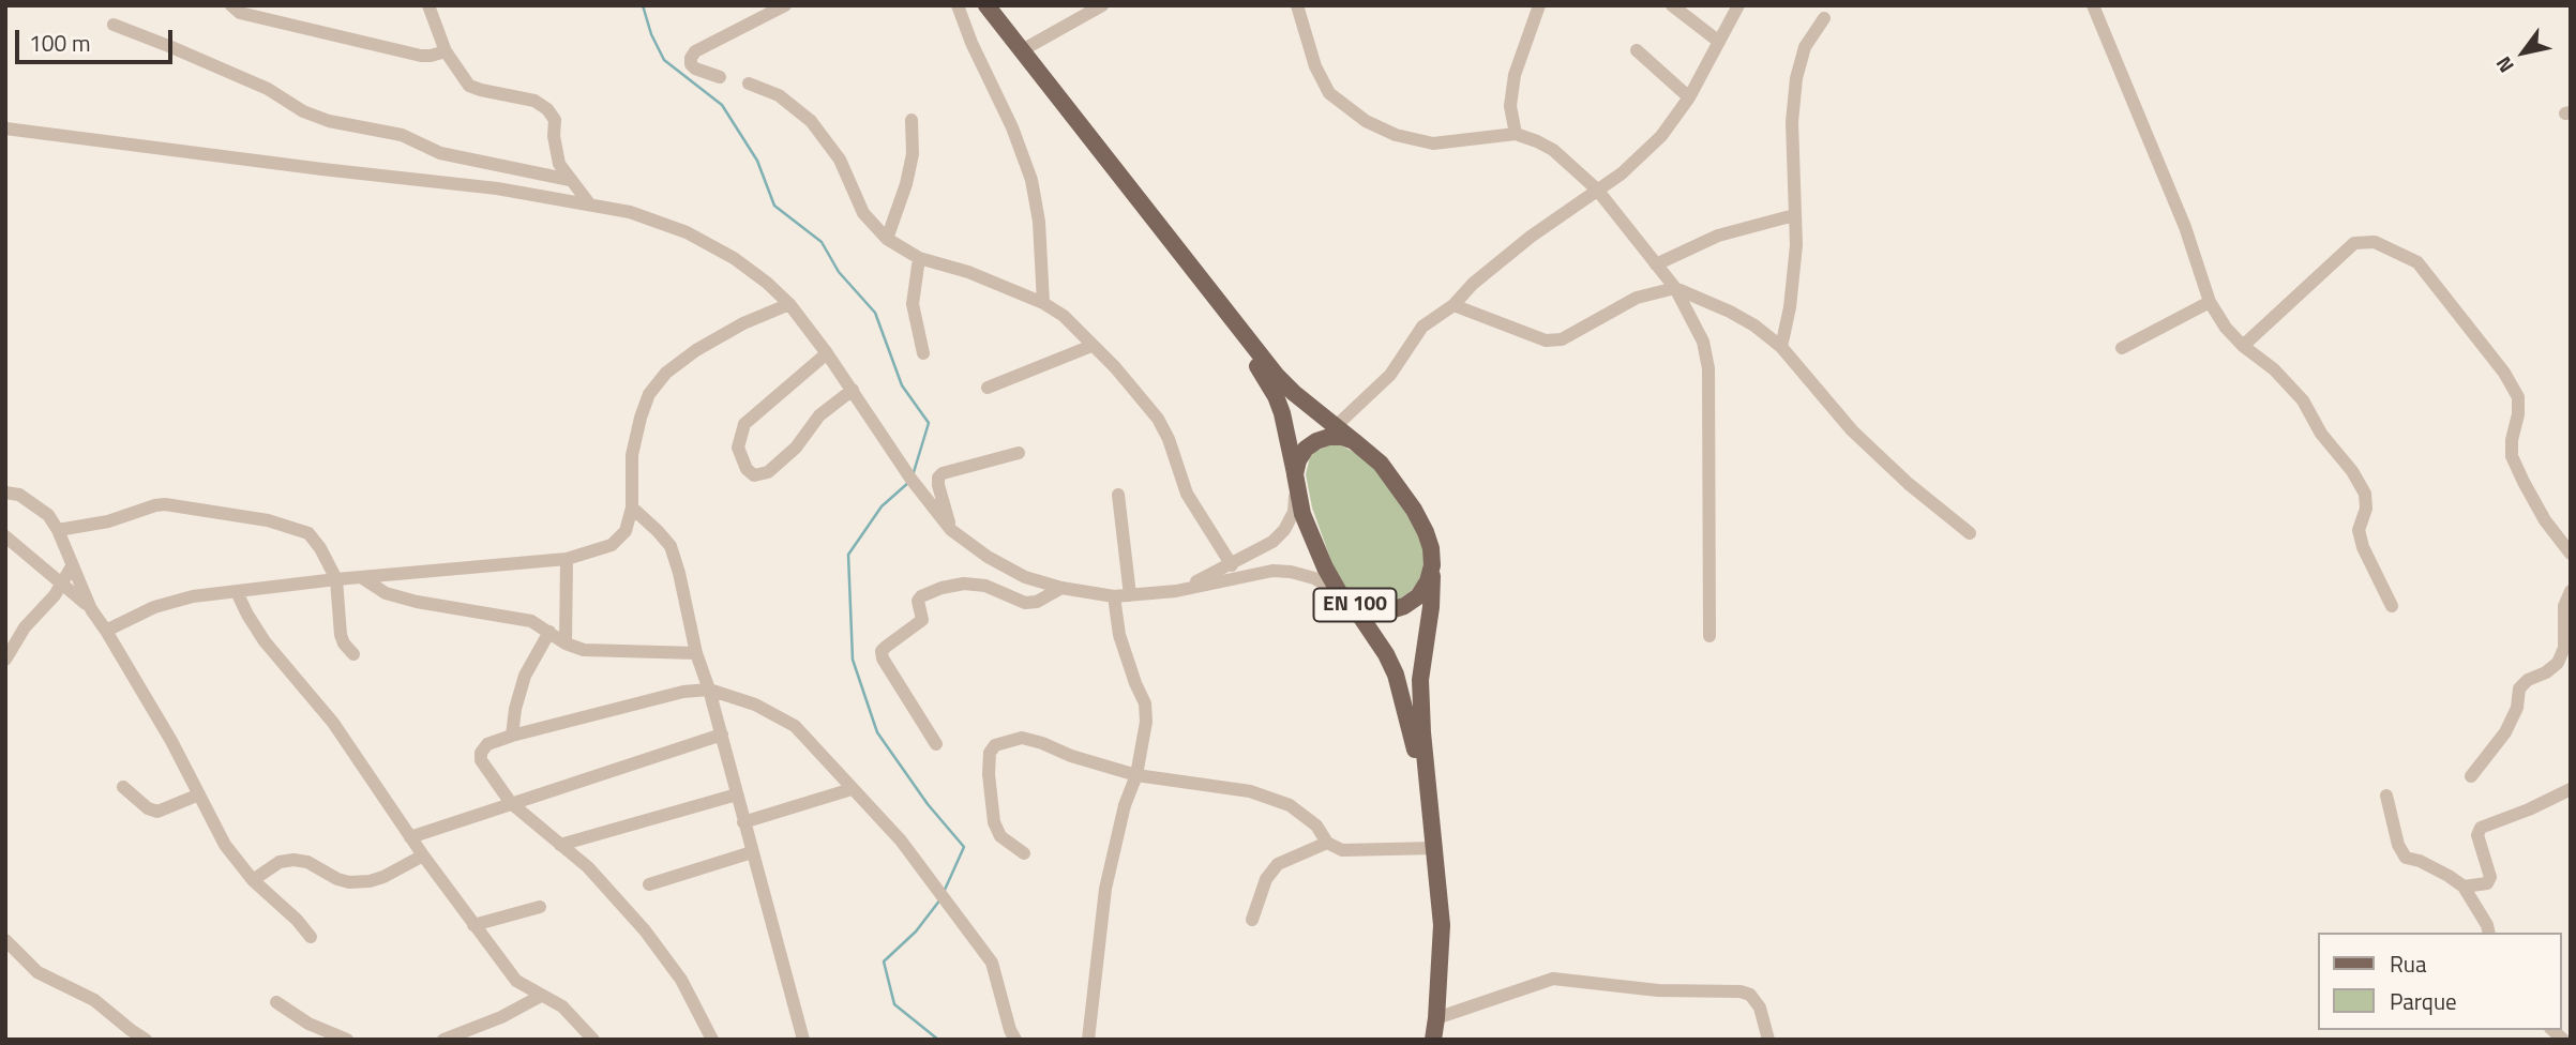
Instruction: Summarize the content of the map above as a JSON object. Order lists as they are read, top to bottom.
{
  "streets": {
    "main road": ["EN 100"]
  },
  "legend": ["Rua", "Parque"],
  "scale_bar": "100 m",
  "north": "bottom left"
}
